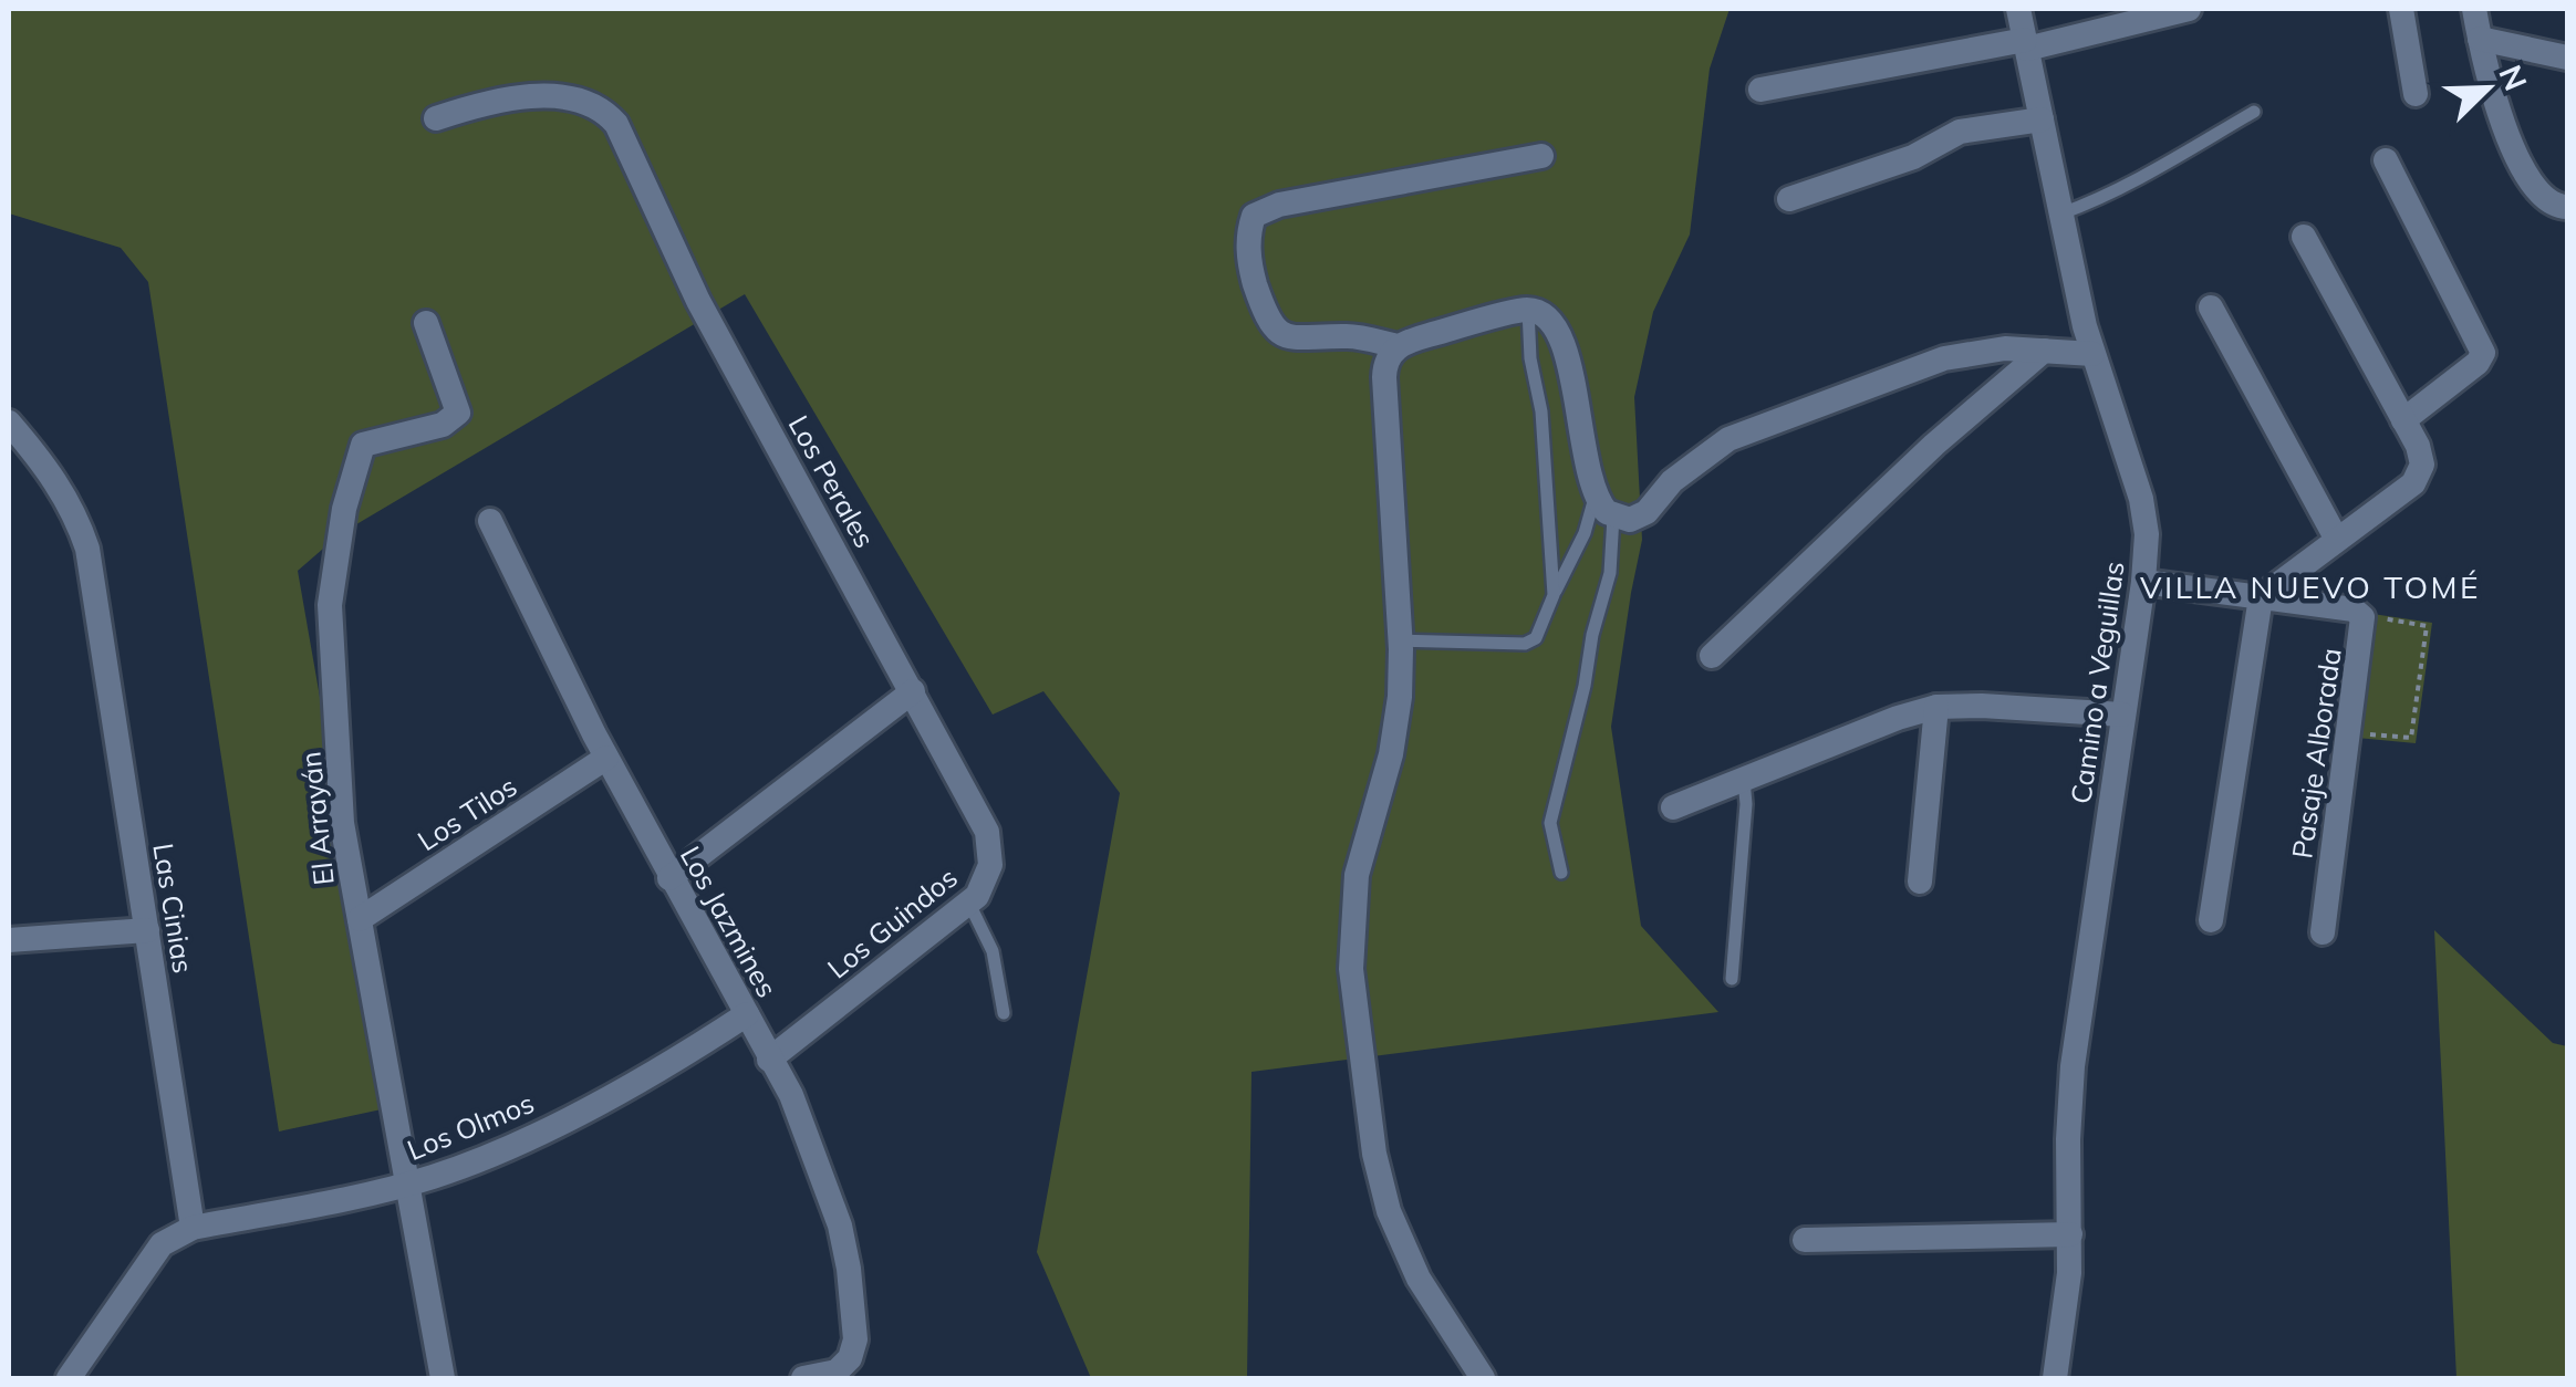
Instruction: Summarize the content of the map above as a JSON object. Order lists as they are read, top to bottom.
{
  "streets": {
    "street": [
      "Los Perales",
      "Camino a Veguillas",
      "Pasaje Alborada",
      "Los Tilos",
      "El Arrayán",
      "Las Cinias",
      "Los Jazmines",
      "Los Guindos",
      "Los Olmos"
    ]
  },
  "crossings": [
    ["Los Perales", "Los Guindos"],
    ["Los Tilos", "El Arrayán"],
    ["Los Tilos", "Los Jazmines"],
    ["El Arrayán", "Los Olmos"],
    ["Las Cinias", "Los Olmos"],
    ["Los Jazmines", "Los Guindos"],
    ["Los Jazmines", "Los Olmos"]
  ],
  "districts": ["VILLA NUEVO TOMÉ"],
  "north": "top right"
}
